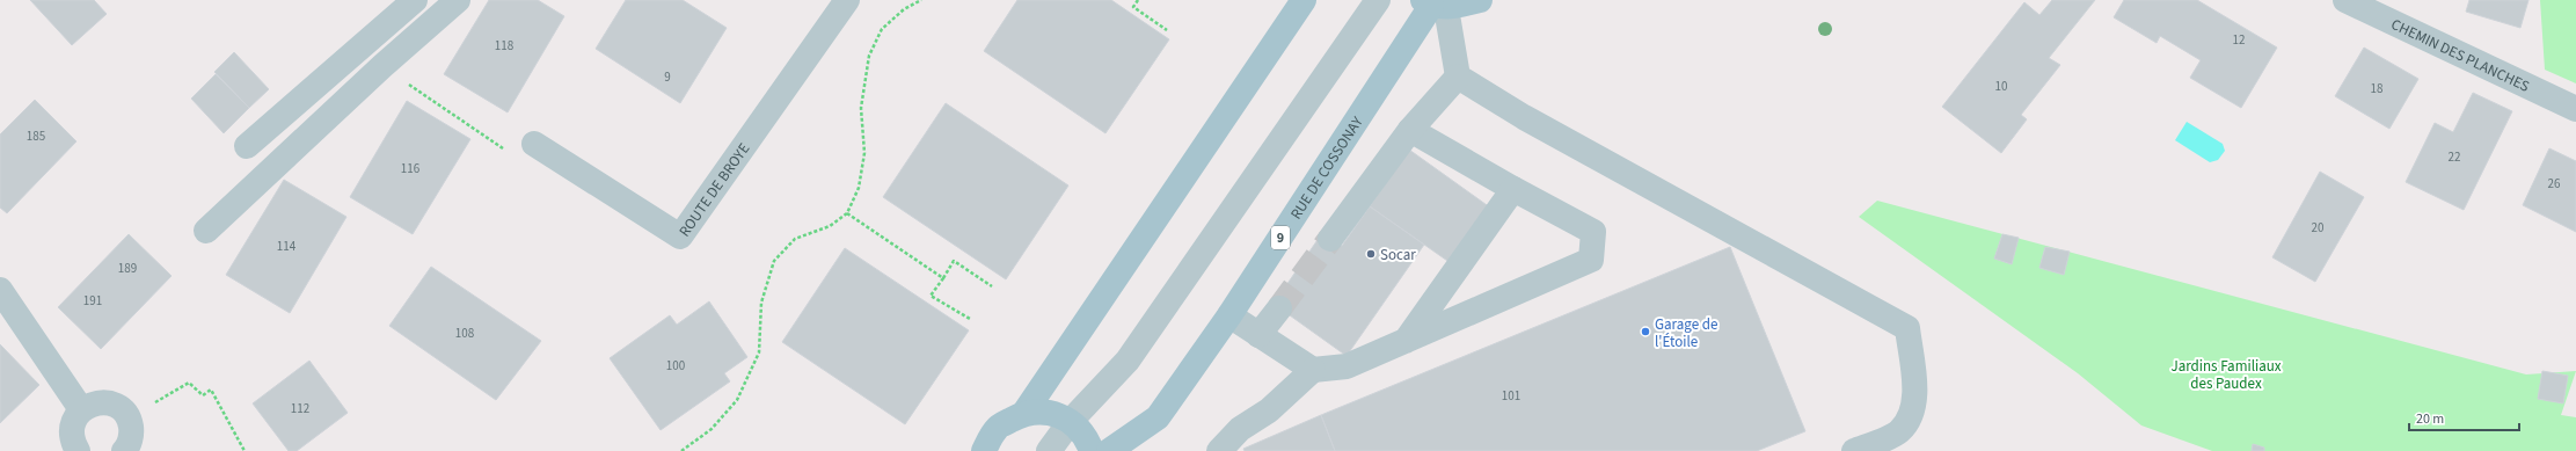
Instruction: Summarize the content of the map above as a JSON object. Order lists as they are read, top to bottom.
{
  "streets": {
    "main road": ["RUE DE COSSONAY", "9"],
    "street": ["CHEMIN DES PLANCHES", "ROUTE DE BROYE"]
  },
  "parks": ["Jardins Familiaux des Paudex"],
  "places": ["Socar", "Garage de l'Étoile"],
  "house_numbers": [
    "12",
    "118",
    "9",
    "10",
    "18",
    "185",
    "22",
    "116",
    "26",
    "20",
    "114",
    "189",
    "191",
    "108",
    "100",
    "101",
    "112"
  ],
  "scale_bar": "20 m"
}
